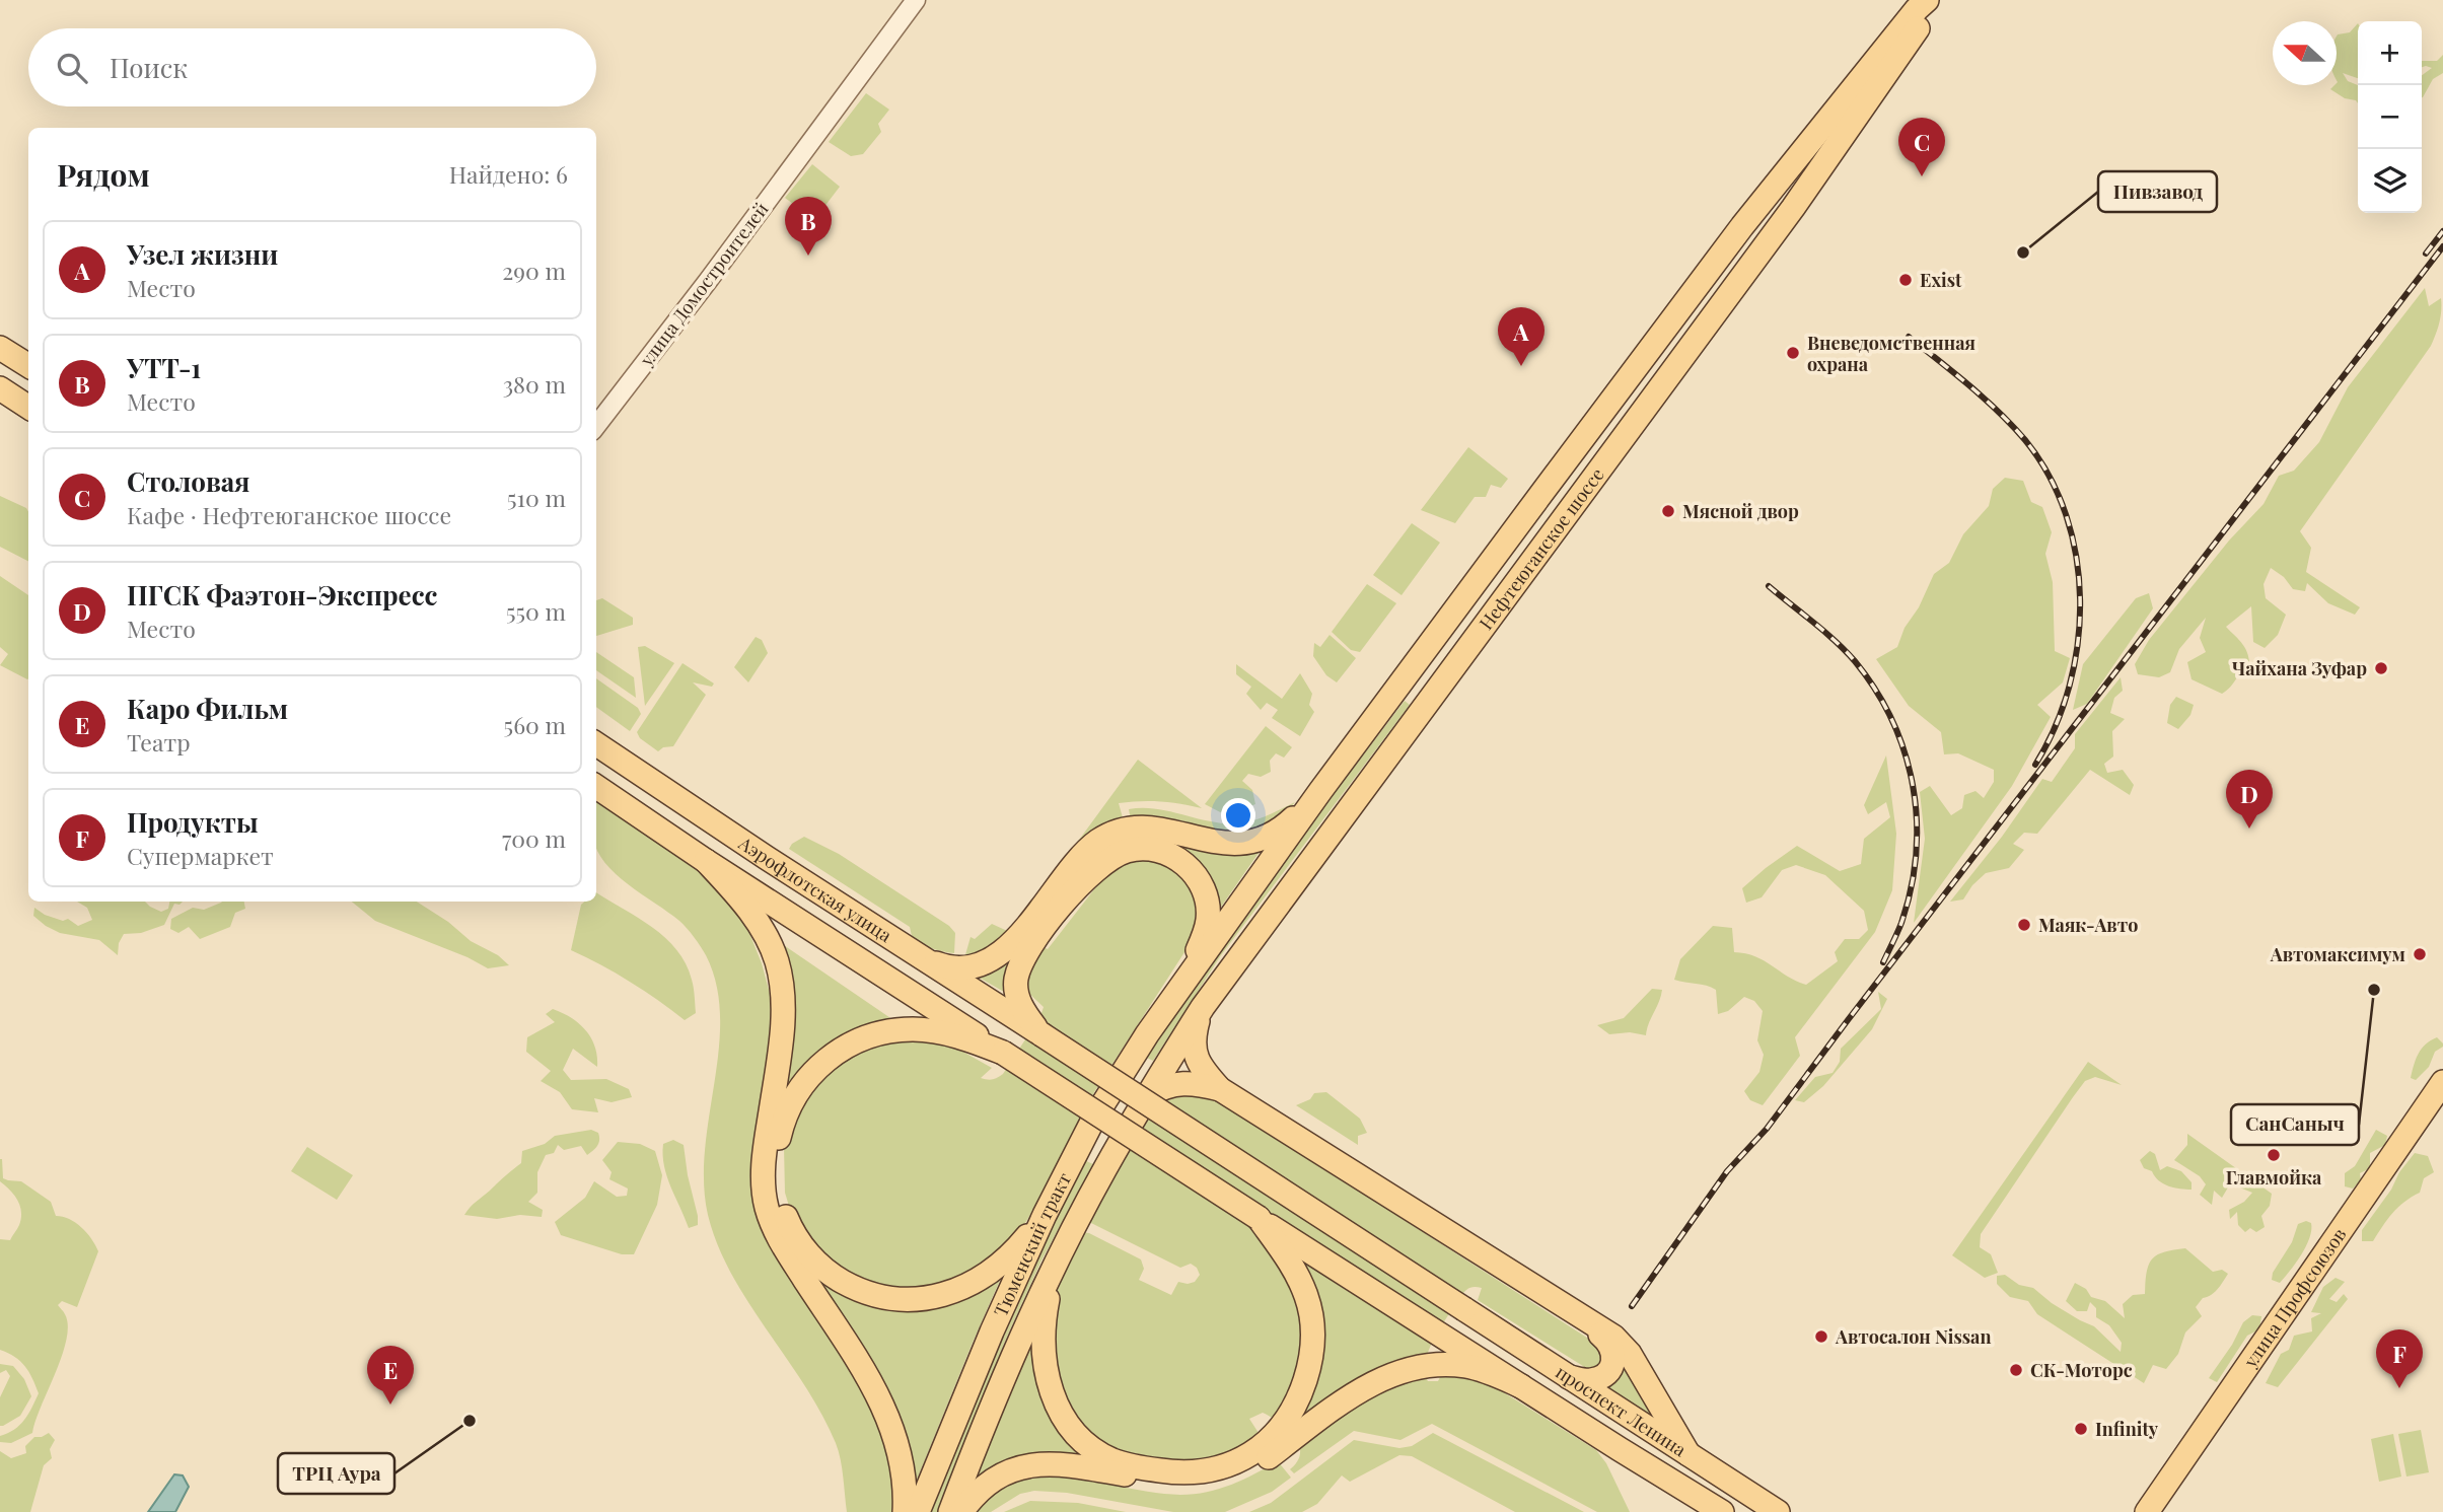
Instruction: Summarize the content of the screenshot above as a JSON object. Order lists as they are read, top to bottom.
{
  "streets": {
    "main road": [
      "Нефтеюганское шоссе",
      "Аэрофлотская улица",
      "Тюменский тракт",
      "улица Профсоюзов",
      "проспект Ленина"
    ],
    "street": ["улица Домостроителей"]
  },
  "crossings": [
    ["Нефтеюганское шоссе", "Тюменский тракт"],
    ["Аэрофлотская улица", "проспект Ленина"]
  ],
  "places": [
    "Пивзавод",
    "Exist",
    "Вневедомственная охрана",
    "Мясной двор",
    "Чайхана Зуфар",
    "Маяк-Авто",
    "Автомаксимум",
    "СанСаныч",
    "Главмойка",
    "Автосалон Nissan",
    "СК-Моторс",
    "ТРЦ Аура",
    "Infinity"
  ],
  "north": "left",
  "page": {
    "map_buttons": ["+", "−"],
    "search": "Поиск",
    "pins": [
      "C",
      "B",
      "A",
      "D",
      "F",
      "E"
    ],
    "heading": ["Рядом", "Найдено: 6"],
    "list": [
      {
        "mark": "A",
        "name": "Узел жизни",
        "note": "Место",
        "value": "290 m"
      },
      {
        "mark": "B",
        "name": "УТТ-1",
        "note": "Место",
        "value": "380 m"
      },
      {
        "mark": "C",
        "name": "Столовая",
        "note": "Кафе · Нефтеюганское шоссе",
        "value": "510 m"
      },
      {
        "mark": "D",
        "name": "ПГСК Фаэтон-Экспресс",
        "note": "Место",
        "value": "550 m"
      },
      {
        "mark": "E",
        "name": "Каро Фильм",
        "note": "Театр",
        "value": "560 m"
      },
      {
        "mark": "F",
        "name": "Продукты",
        "note": "Супермаркет",
        "value": "700 m"
      }
    ]
  }
}
